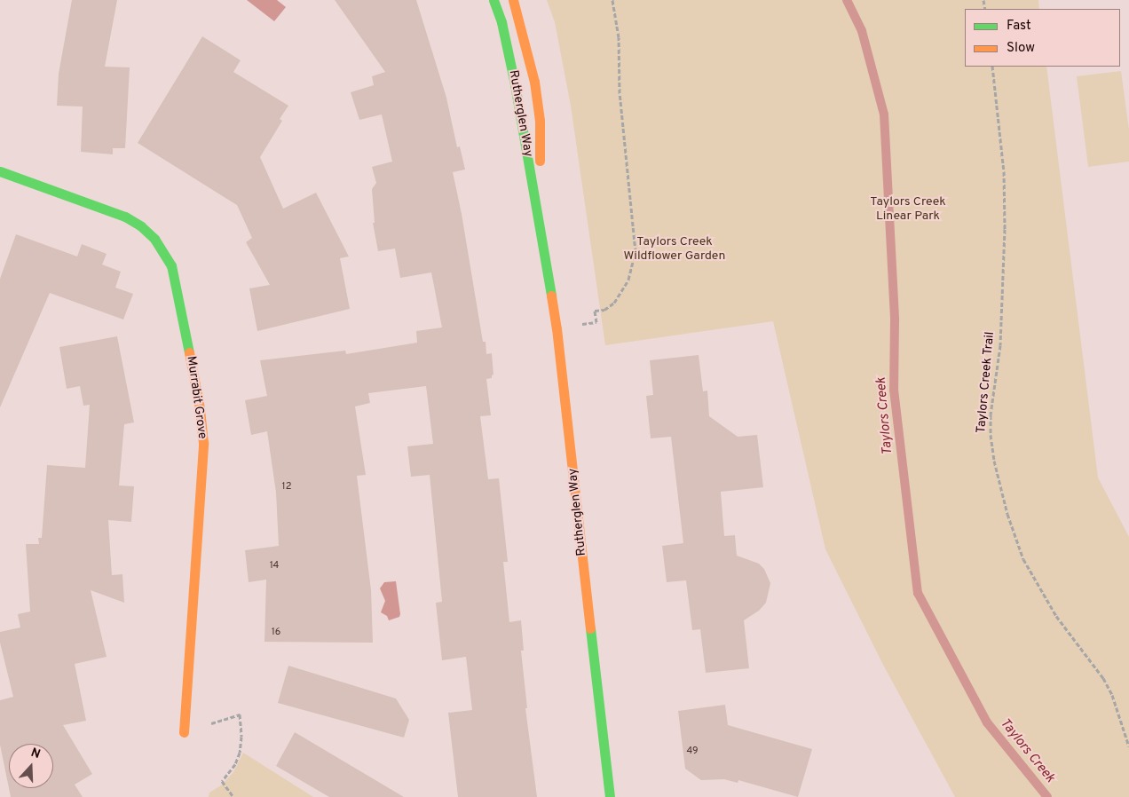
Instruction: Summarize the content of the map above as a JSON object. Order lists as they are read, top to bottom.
{
  "streets": {
    "street": ["Rutherglen Way", "Murrabit Grove"],
    "path": ["Taylors Creek Trail"]
  },
  "water": ["Taylors Creek"],
  "parks": ["Taylors Creek Linear Park", "Taylors Creek Wildflower Garden"],
  "house_numbers": [
    "12",
    "14",
    "16",
    "49"
  ],
  "legend": ["Fast", "Slow"],
  "north": "top"
}
